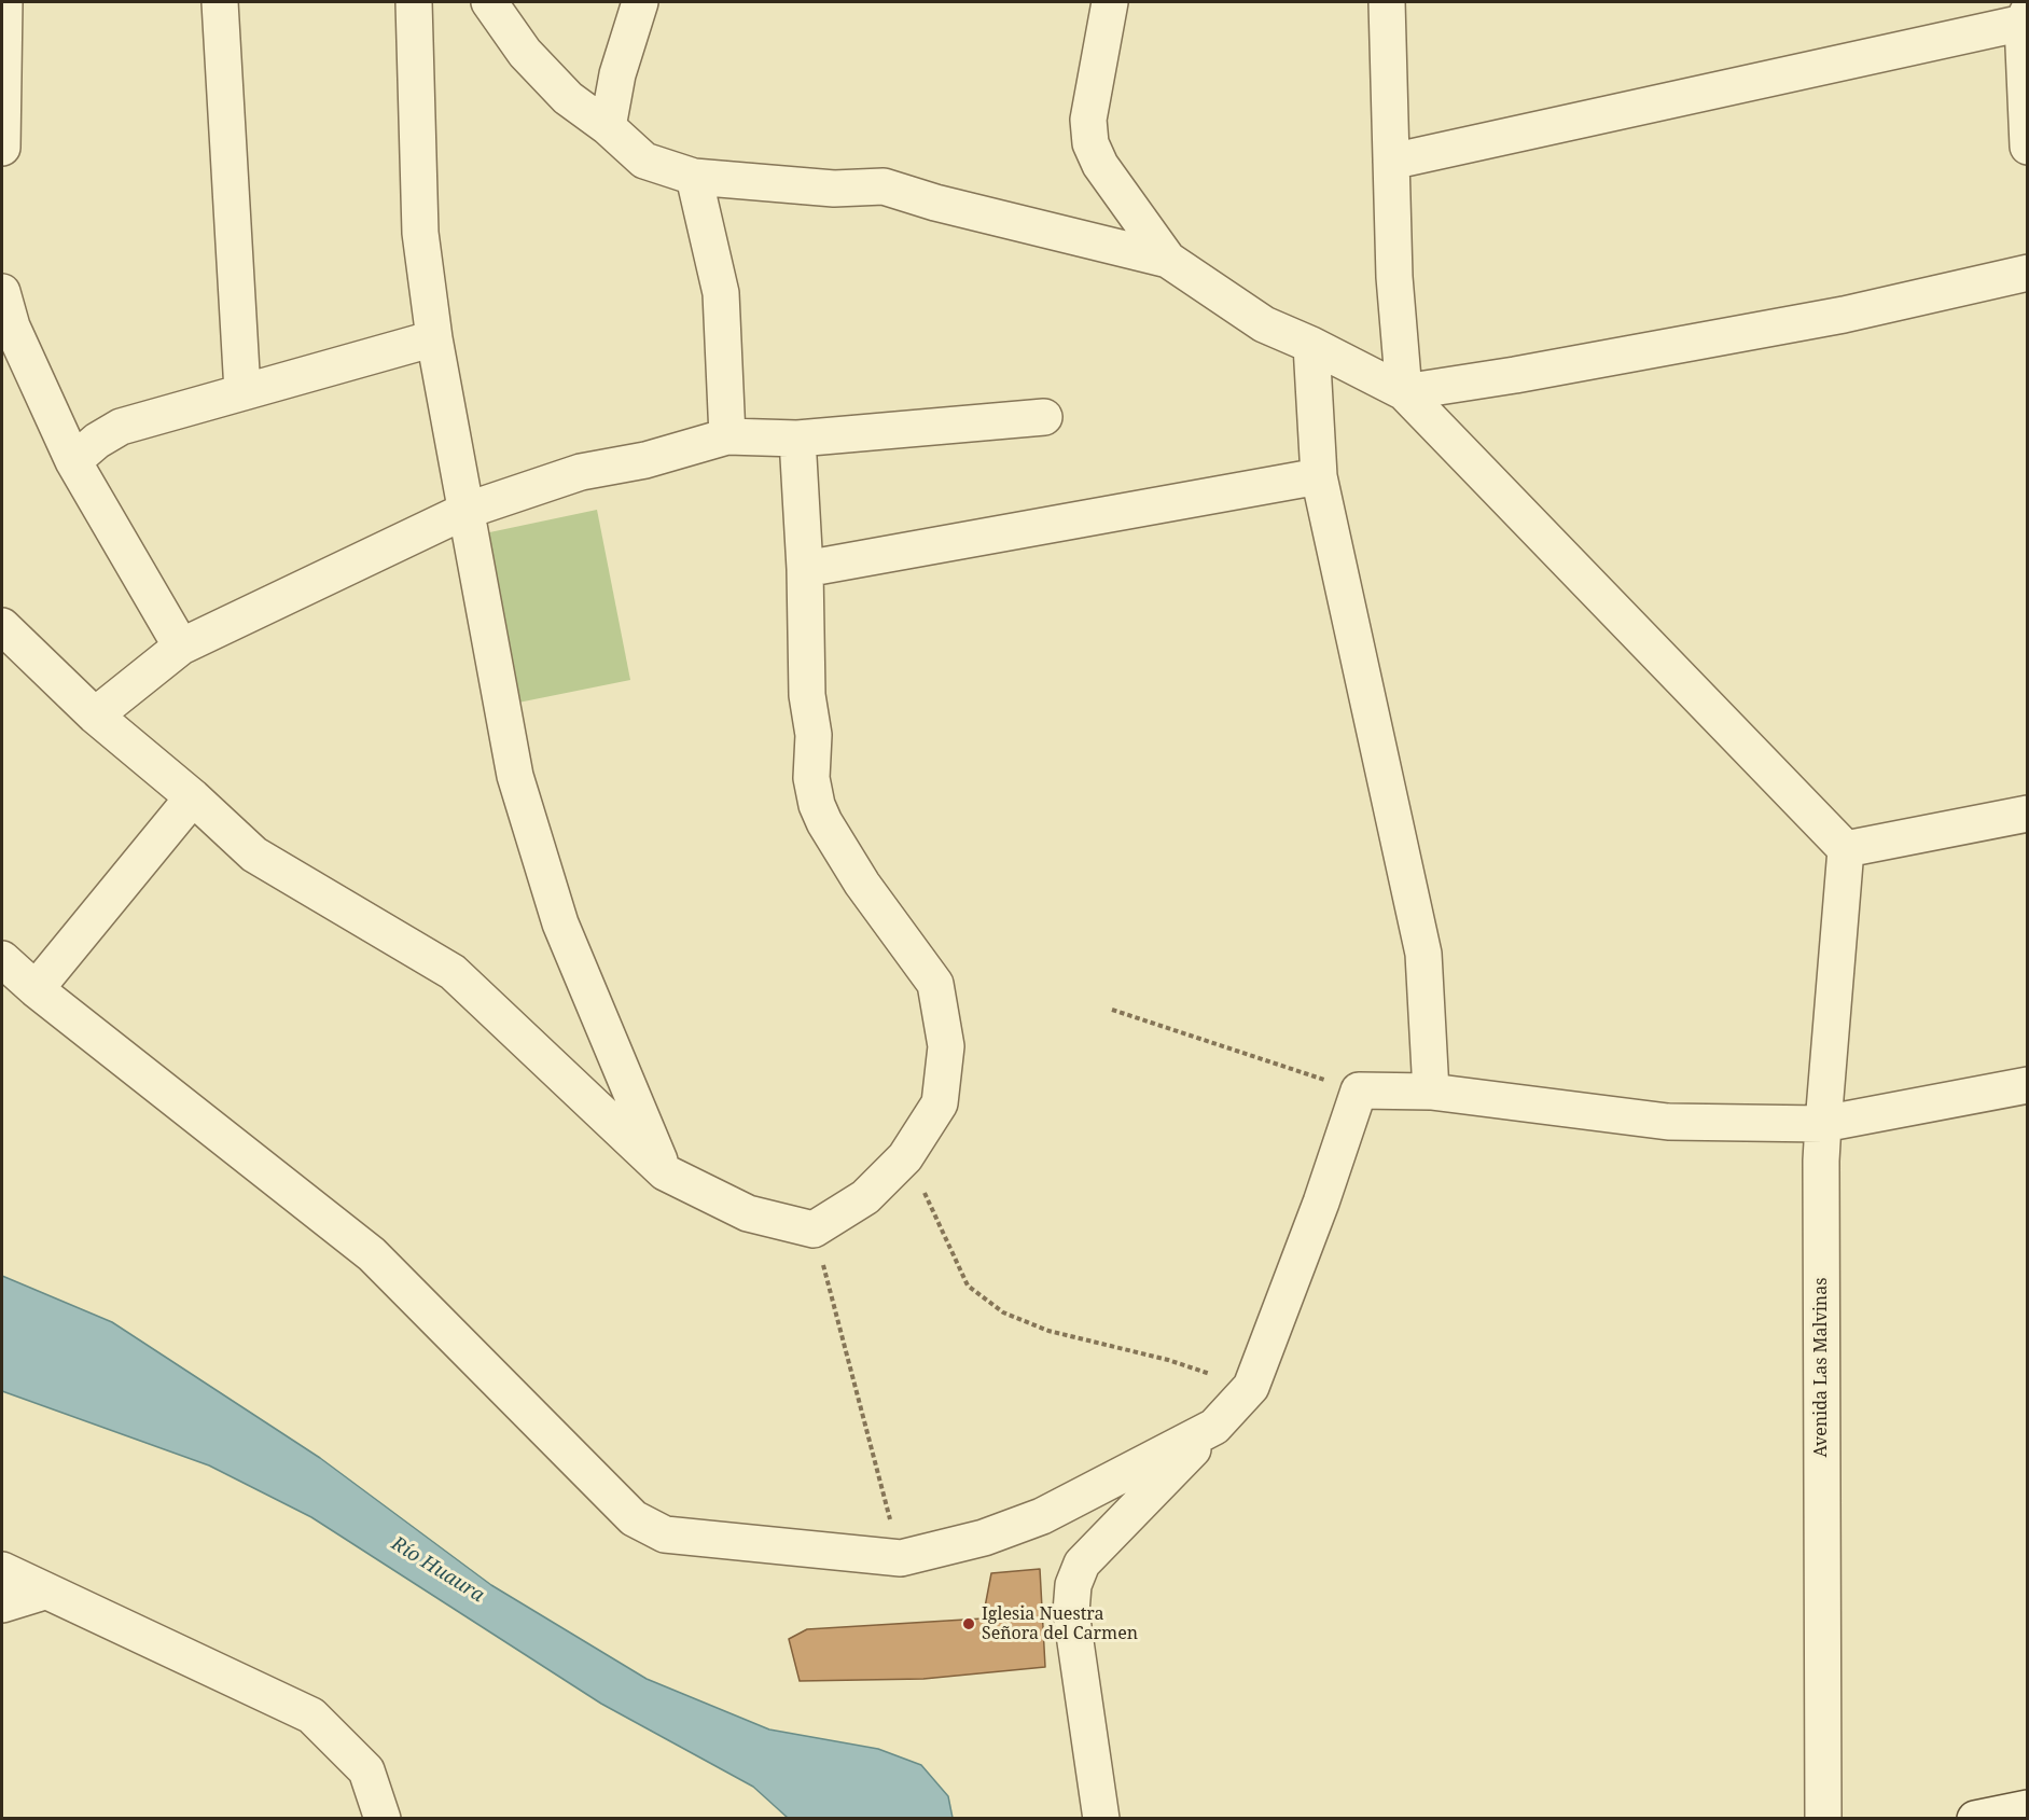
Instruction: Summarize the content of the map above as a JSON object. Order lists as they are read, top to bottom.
{
  "streets": {
    "street": ["Avenida Las Malvinas"]
  },
  "water": ["Río Huaura"],
  "places": ["Iglesia Nuestra Señora del Carmen"]
}
